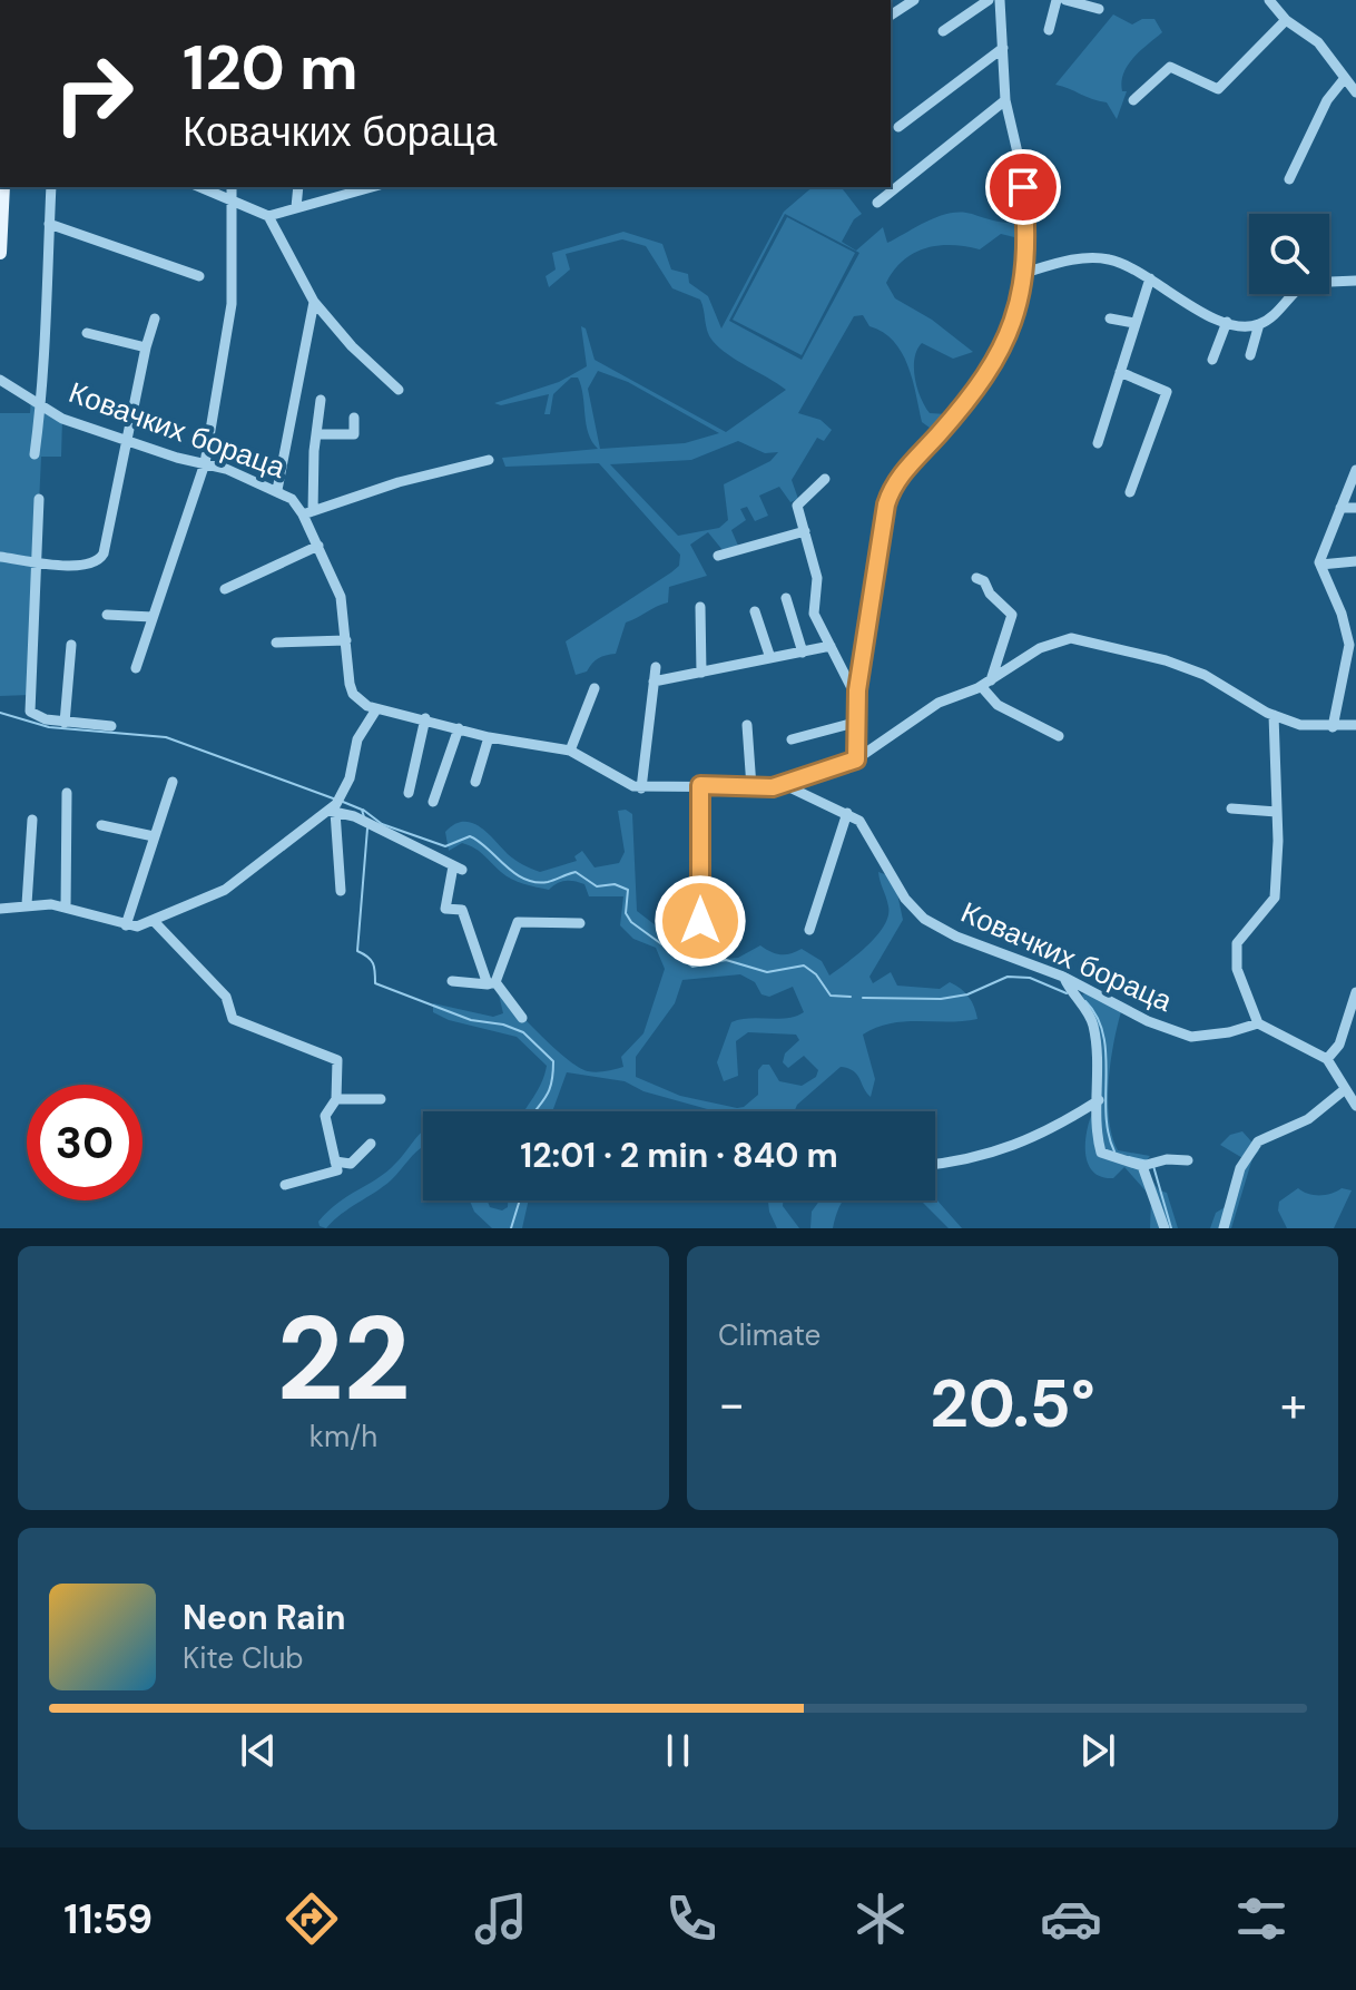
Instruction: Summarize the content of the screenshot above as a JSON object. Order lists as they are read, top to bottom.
{
  "streets": {
    "street": ["Ковачких бораца"]
  },
  "page": {
    "turn": ["120 m", "Ковачких бораца"],
    "limit": "30",
    "trip": "12:01 · 2 min · 840 m",
    "tile": [
      ["22", "km/h"],
      "Climate"
    ],
    "heat": ["−", "20.5°", "+"],
    "song": ["Neon Rain", "Kite Club"],
    "tabs": "11:59"
  }
}
